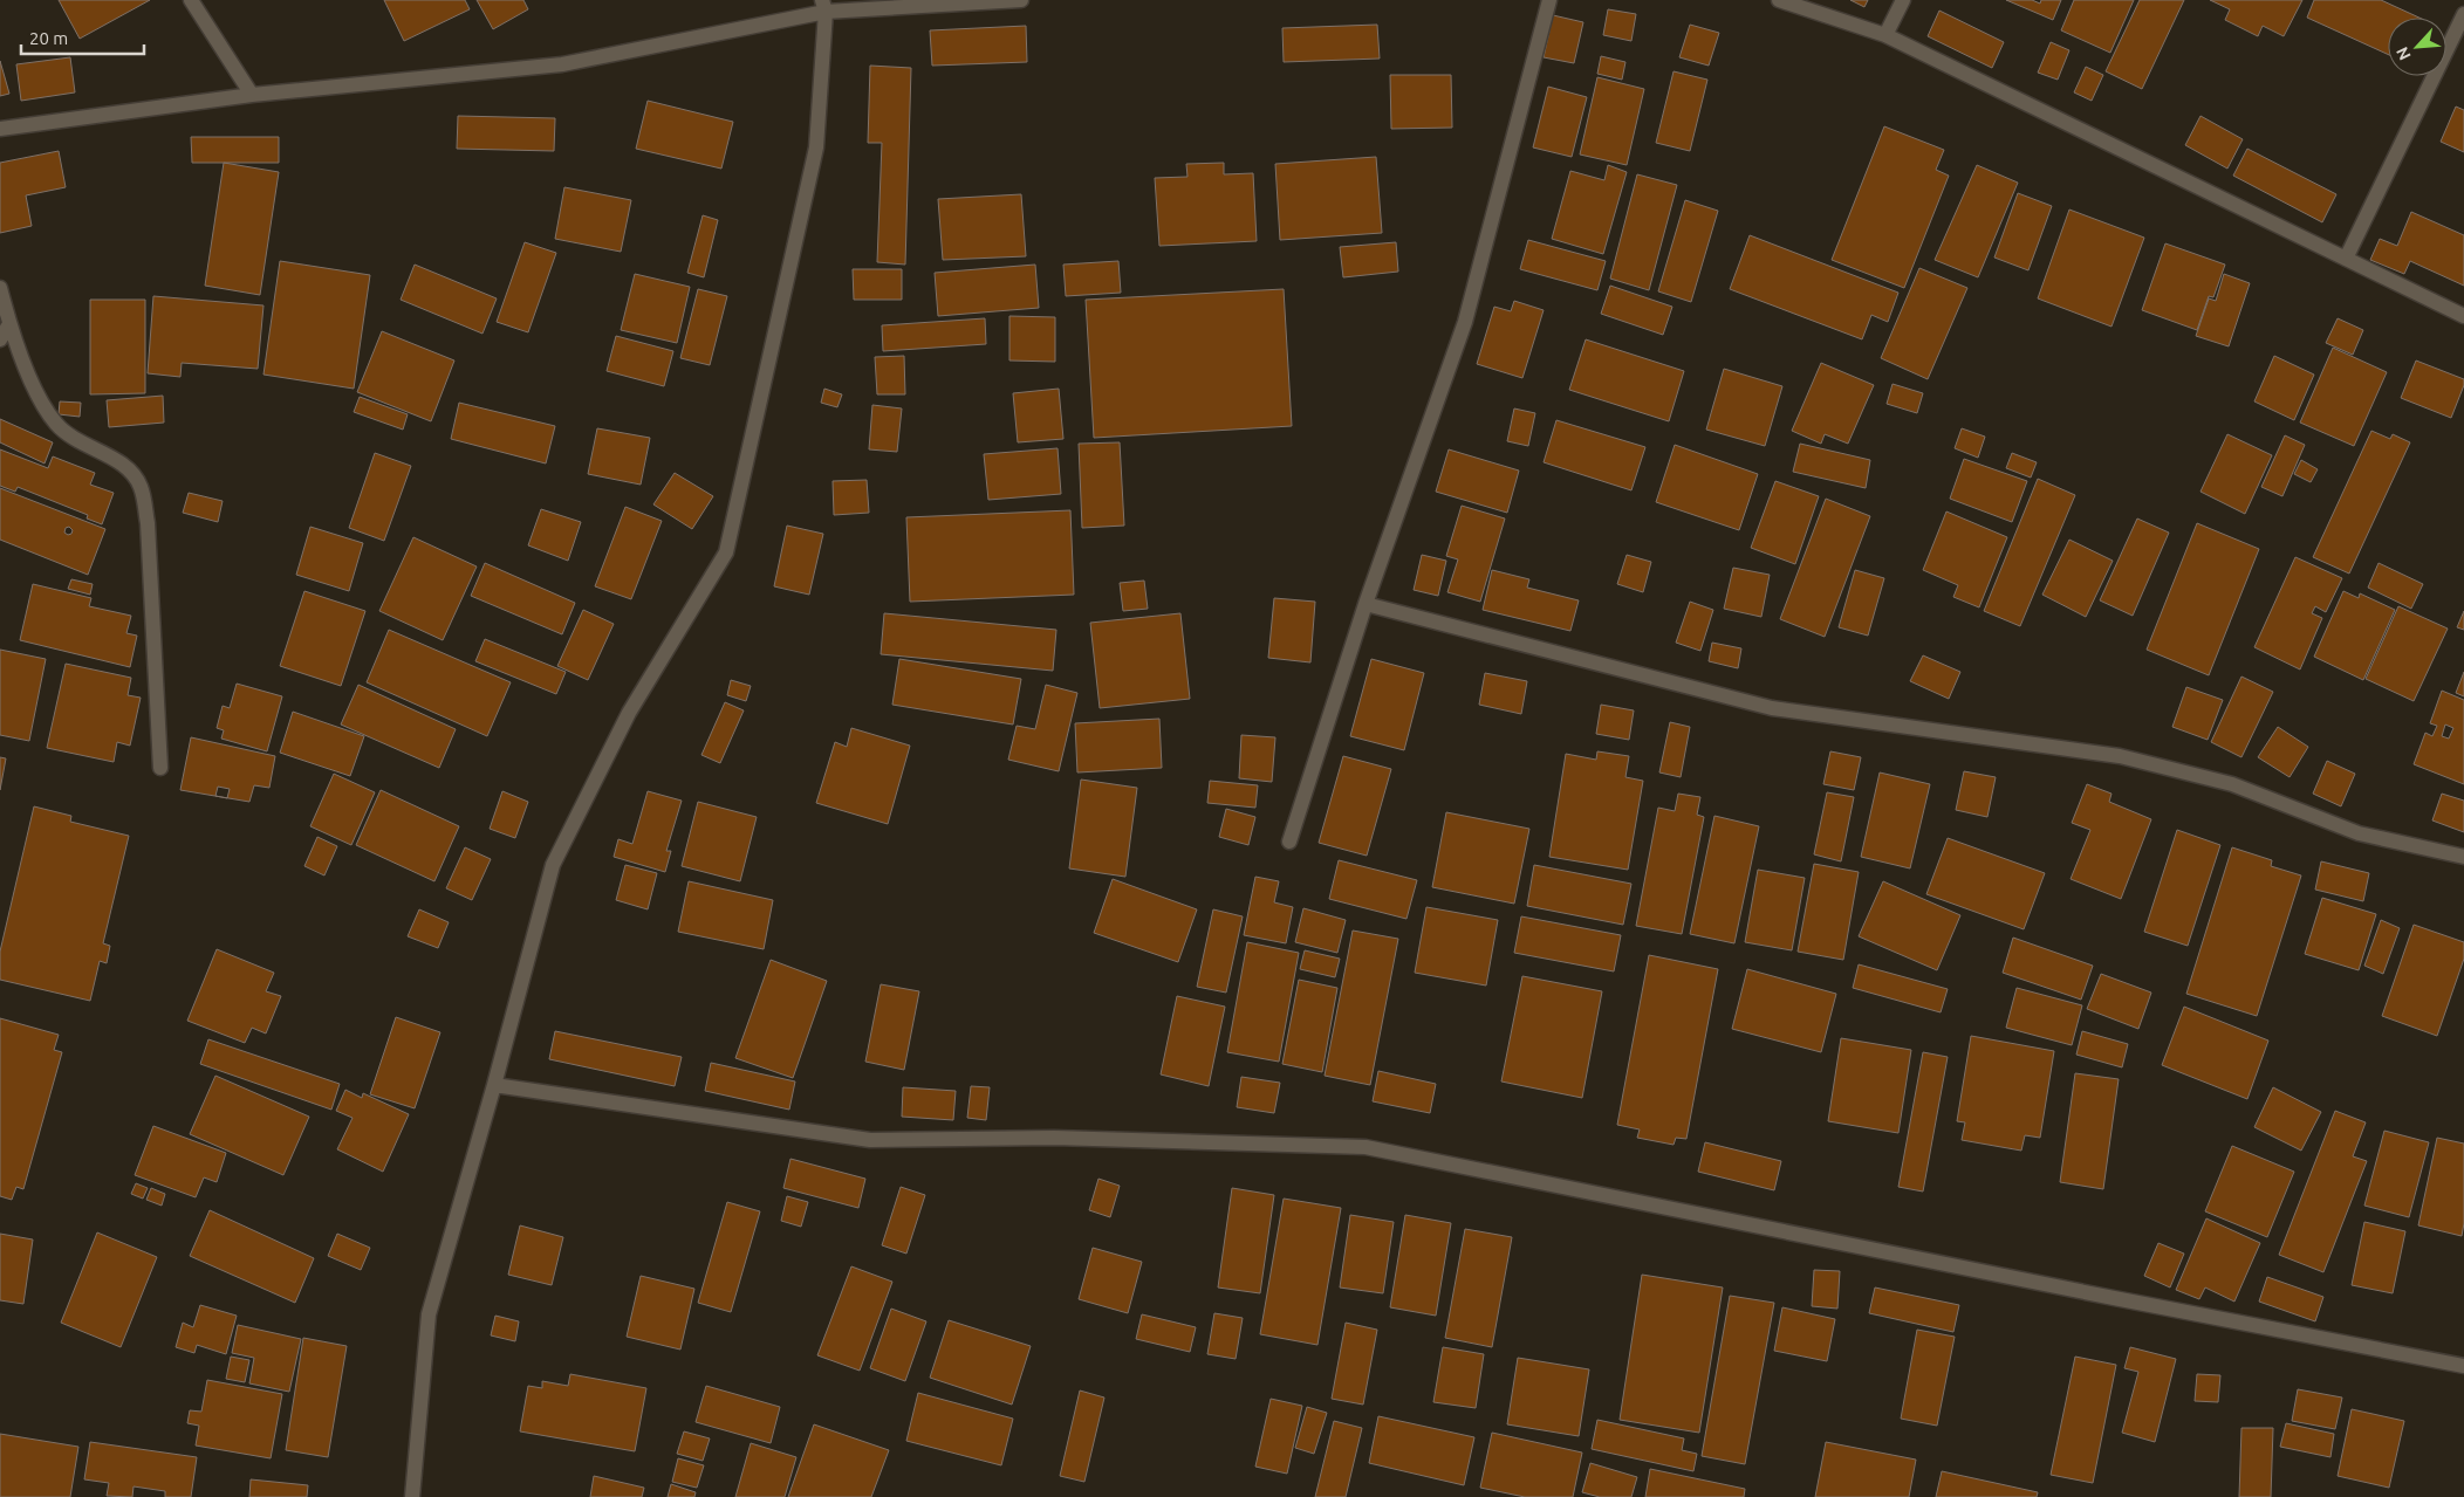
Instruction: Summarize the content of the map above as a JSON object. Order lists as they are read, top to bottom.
{
  "scale_bar": "20 m",
  "north": "bottom left"
}
